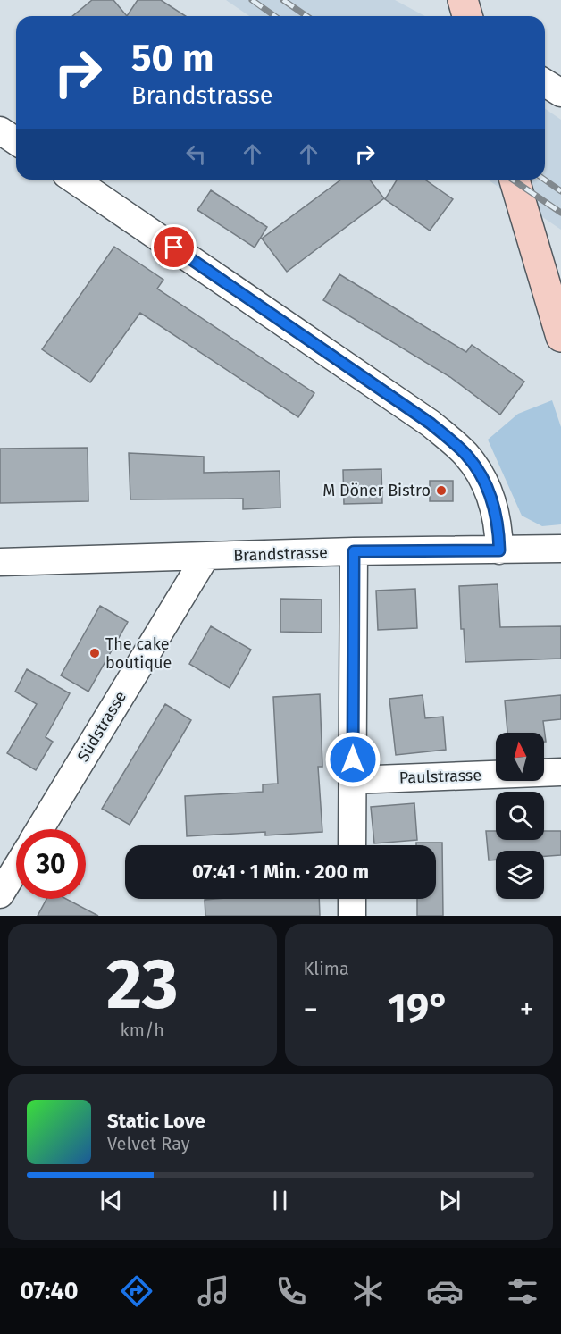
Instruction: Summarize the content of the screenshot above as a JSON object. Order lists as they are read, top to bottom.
{
  "streets": {
    "street": ["Brandstrasse", "Südstrasse", "Paulstrasse"]
  },
  "crossings": [
    ["Brandstrasse", "Südstrasse"]
  ],
  "places": ["M Döner Bistro", "The cake boutique"],
  "north": "top",
  "page": {
    "turn": ["50 m", "Brandstrasse"],
    "limit": "30",
    "trip": "07:41 · 1 Min. · 200 m",
    "tile": [
      ["23", "km/h"],
      "Klima"
    ],
    "heat": ["−", "19°", "+"],
    "song": ["Static Love", "Velvet Ray"],
    "tabs": "07:40"
  }
}
